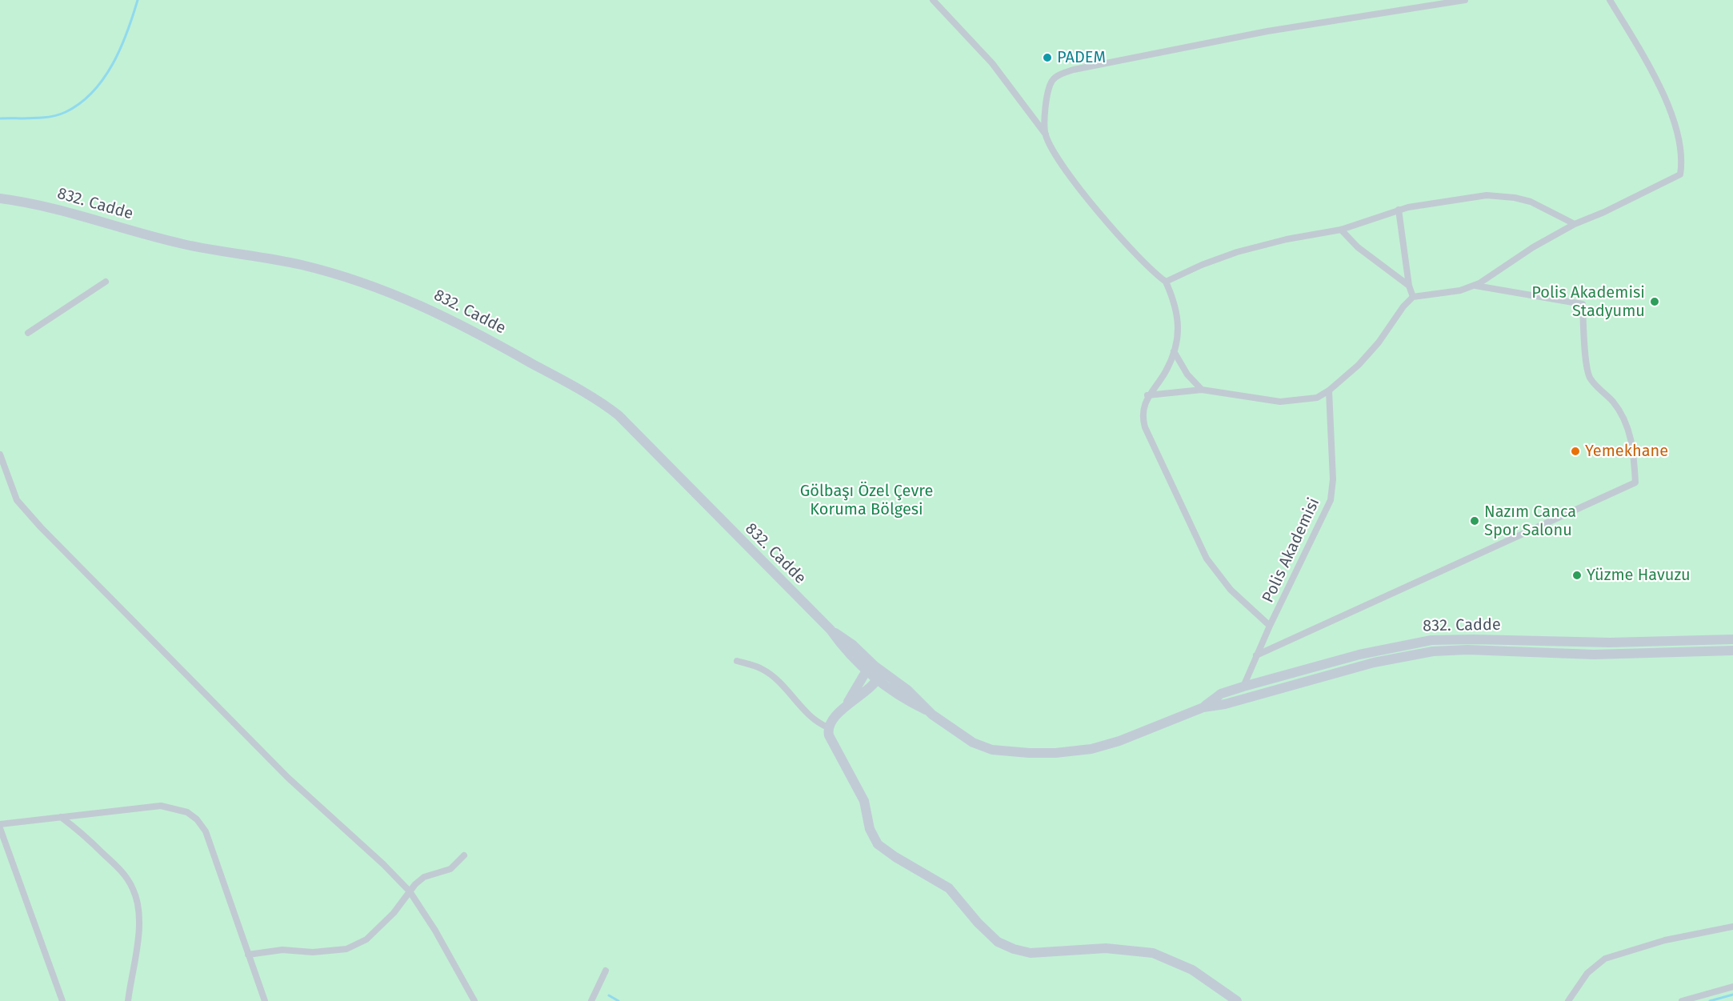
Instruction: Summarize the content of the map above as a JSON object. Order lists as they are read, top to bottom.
{
  "streets": {
    "street": ["832. Cadde", "Polis Akademisi"]
  },
  "crossings": [
    ["832. Cadde", "Polis Akademisi"]
  ],
  "parks": ["Gölbaşı Özel Çevre Koruma Bölgesi"],
  "places": [
    "PADEM",
    "Polis Akademisi Stadyumu",
    "Yemekhane",
    "Nazım Canca Spor Salonu",
    "Yüzme Havuzu"
  ]
}
